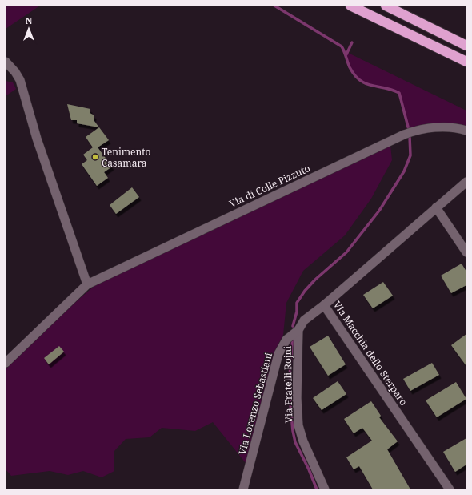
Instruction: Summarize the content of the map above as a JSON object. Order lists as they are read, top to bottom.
{
  "streets": {
    "street": [
      "Via di Colle Pizzuto",
      "Via Macchia dello Sterparo",
      "Via Fratelli Rojni",
      "Via Lorenzo Sebastiani"
    ]
  },
  "crossings": [
    ["Via Fratelli Rojni", "Via Lorenzo Sebastiani"]
  ],
  "places": ["Tenimento Casamara"],
  "north": "top"
}
